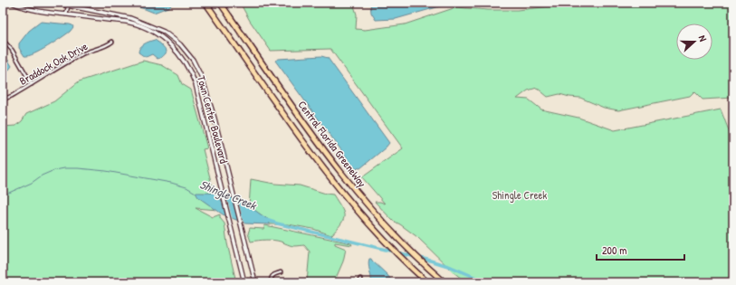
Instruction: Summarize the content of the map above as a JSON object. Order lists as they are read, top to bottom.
{
  "streets": {
    "highway": ["Central Florida GreeneWay"],
    "street": ["Braddock Oak Drive", "Town Center Boulevard"]
  },
  "water": ["Shingle Creek"],
  "parks": ["Shingle Creek"],
  "scale_bar": "200 m",
  "north": "right"
}
